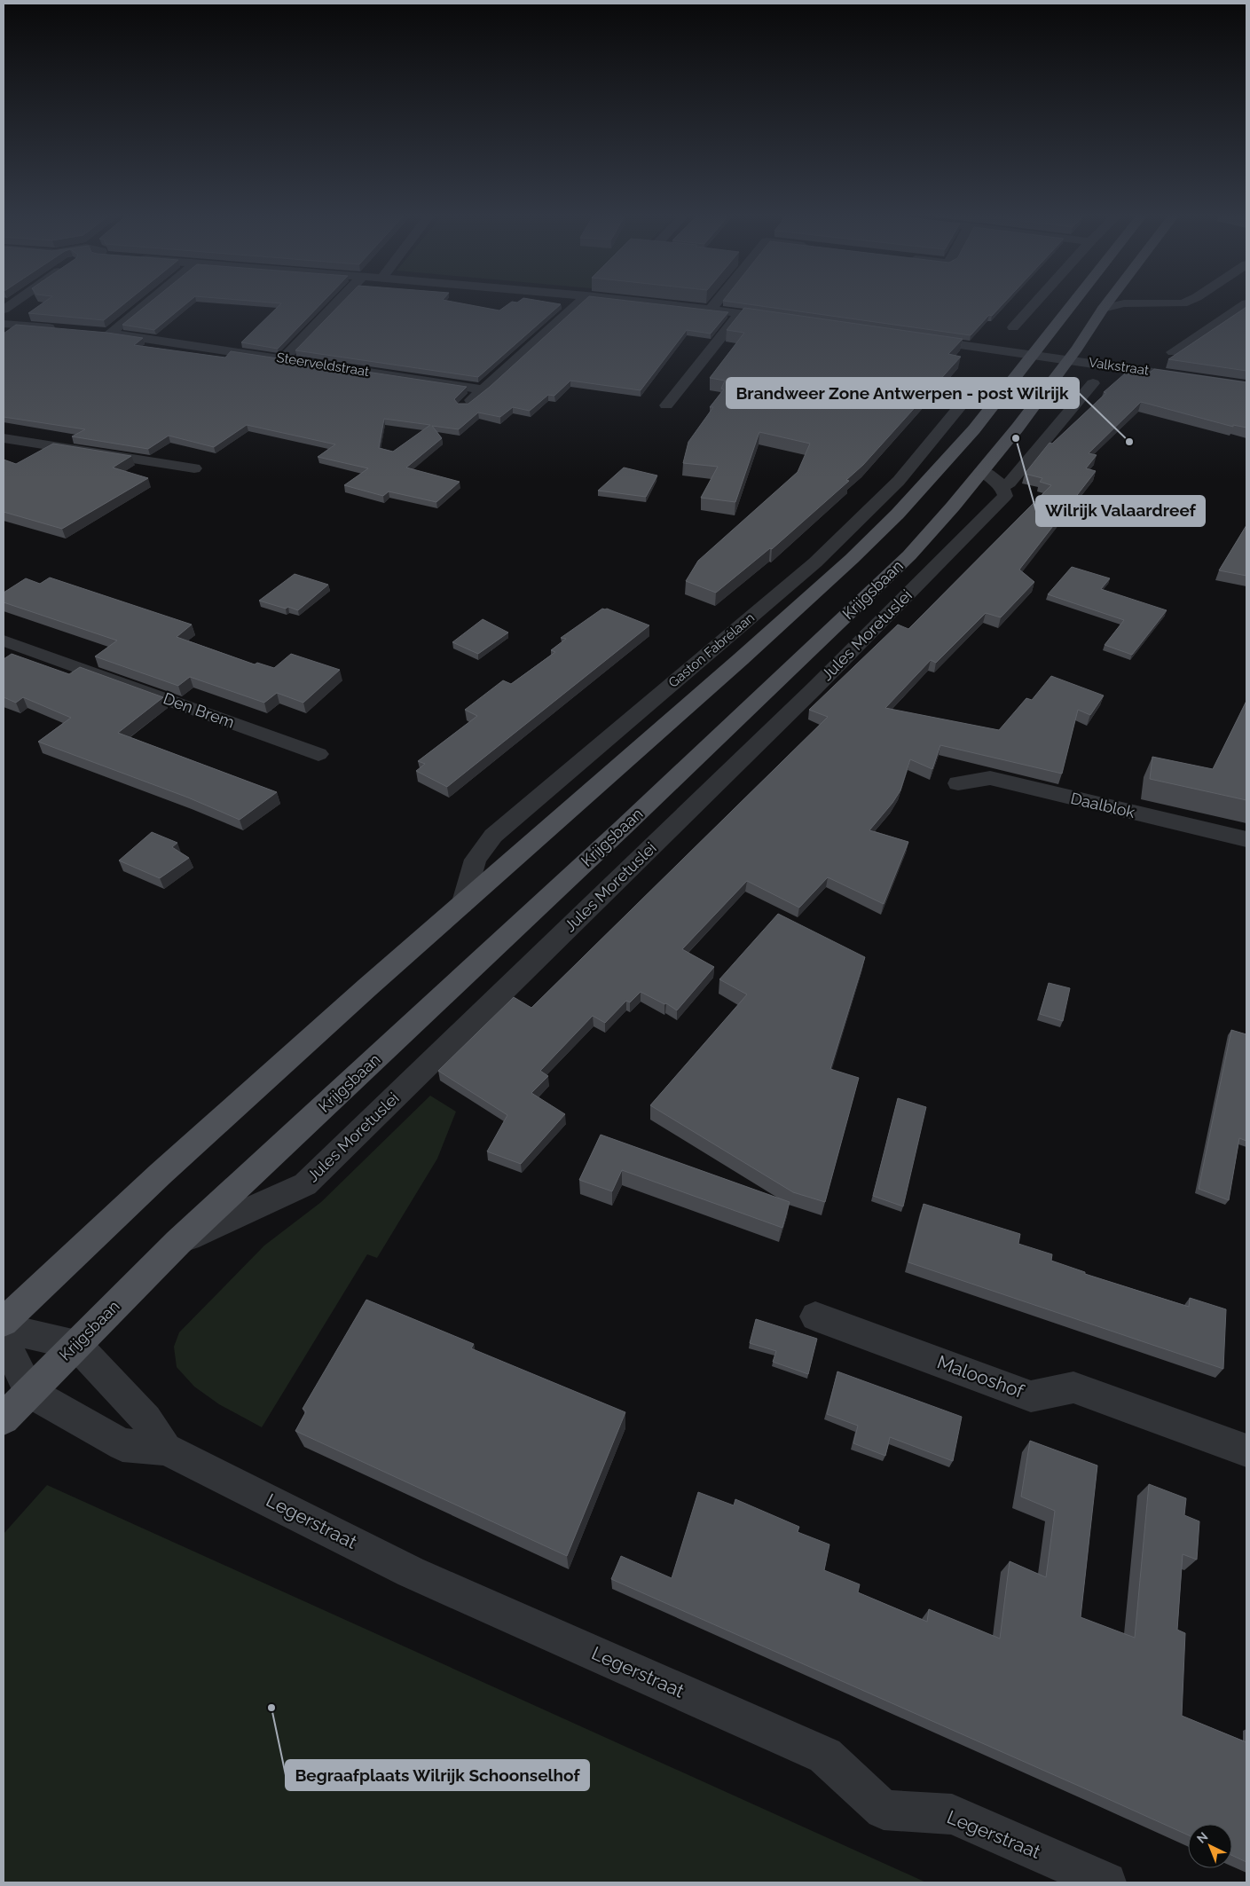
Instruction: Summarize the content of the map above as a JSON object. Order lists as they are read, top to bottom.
{
  "streets": {
    "main road": ["Krijgsbaan"],
    "street": [
      "Steerveldstraat",
      "Valkstraat",
      "Jules Moretuslei",
      "Gaston Fabrélaan",
      "Den Brem",
      "Daalblok",
      "Malooshof",
      "Legerstraat"
    ]
  },
  "crossings": [
    ["Valkstraat", "Krijgsbaan"],
    ["Krijgsbaan", "Jules Moretuslei"],
    ["Krijgsbaan", "Legerstraat"]
  ],
  "places": ["Wilrijk Valaardreef", "Brandweer Zone Antwerpen - post Wilrijk", "Begraafplaats Wilrijk Schoonselhof"],
  "north": "top left"
}
